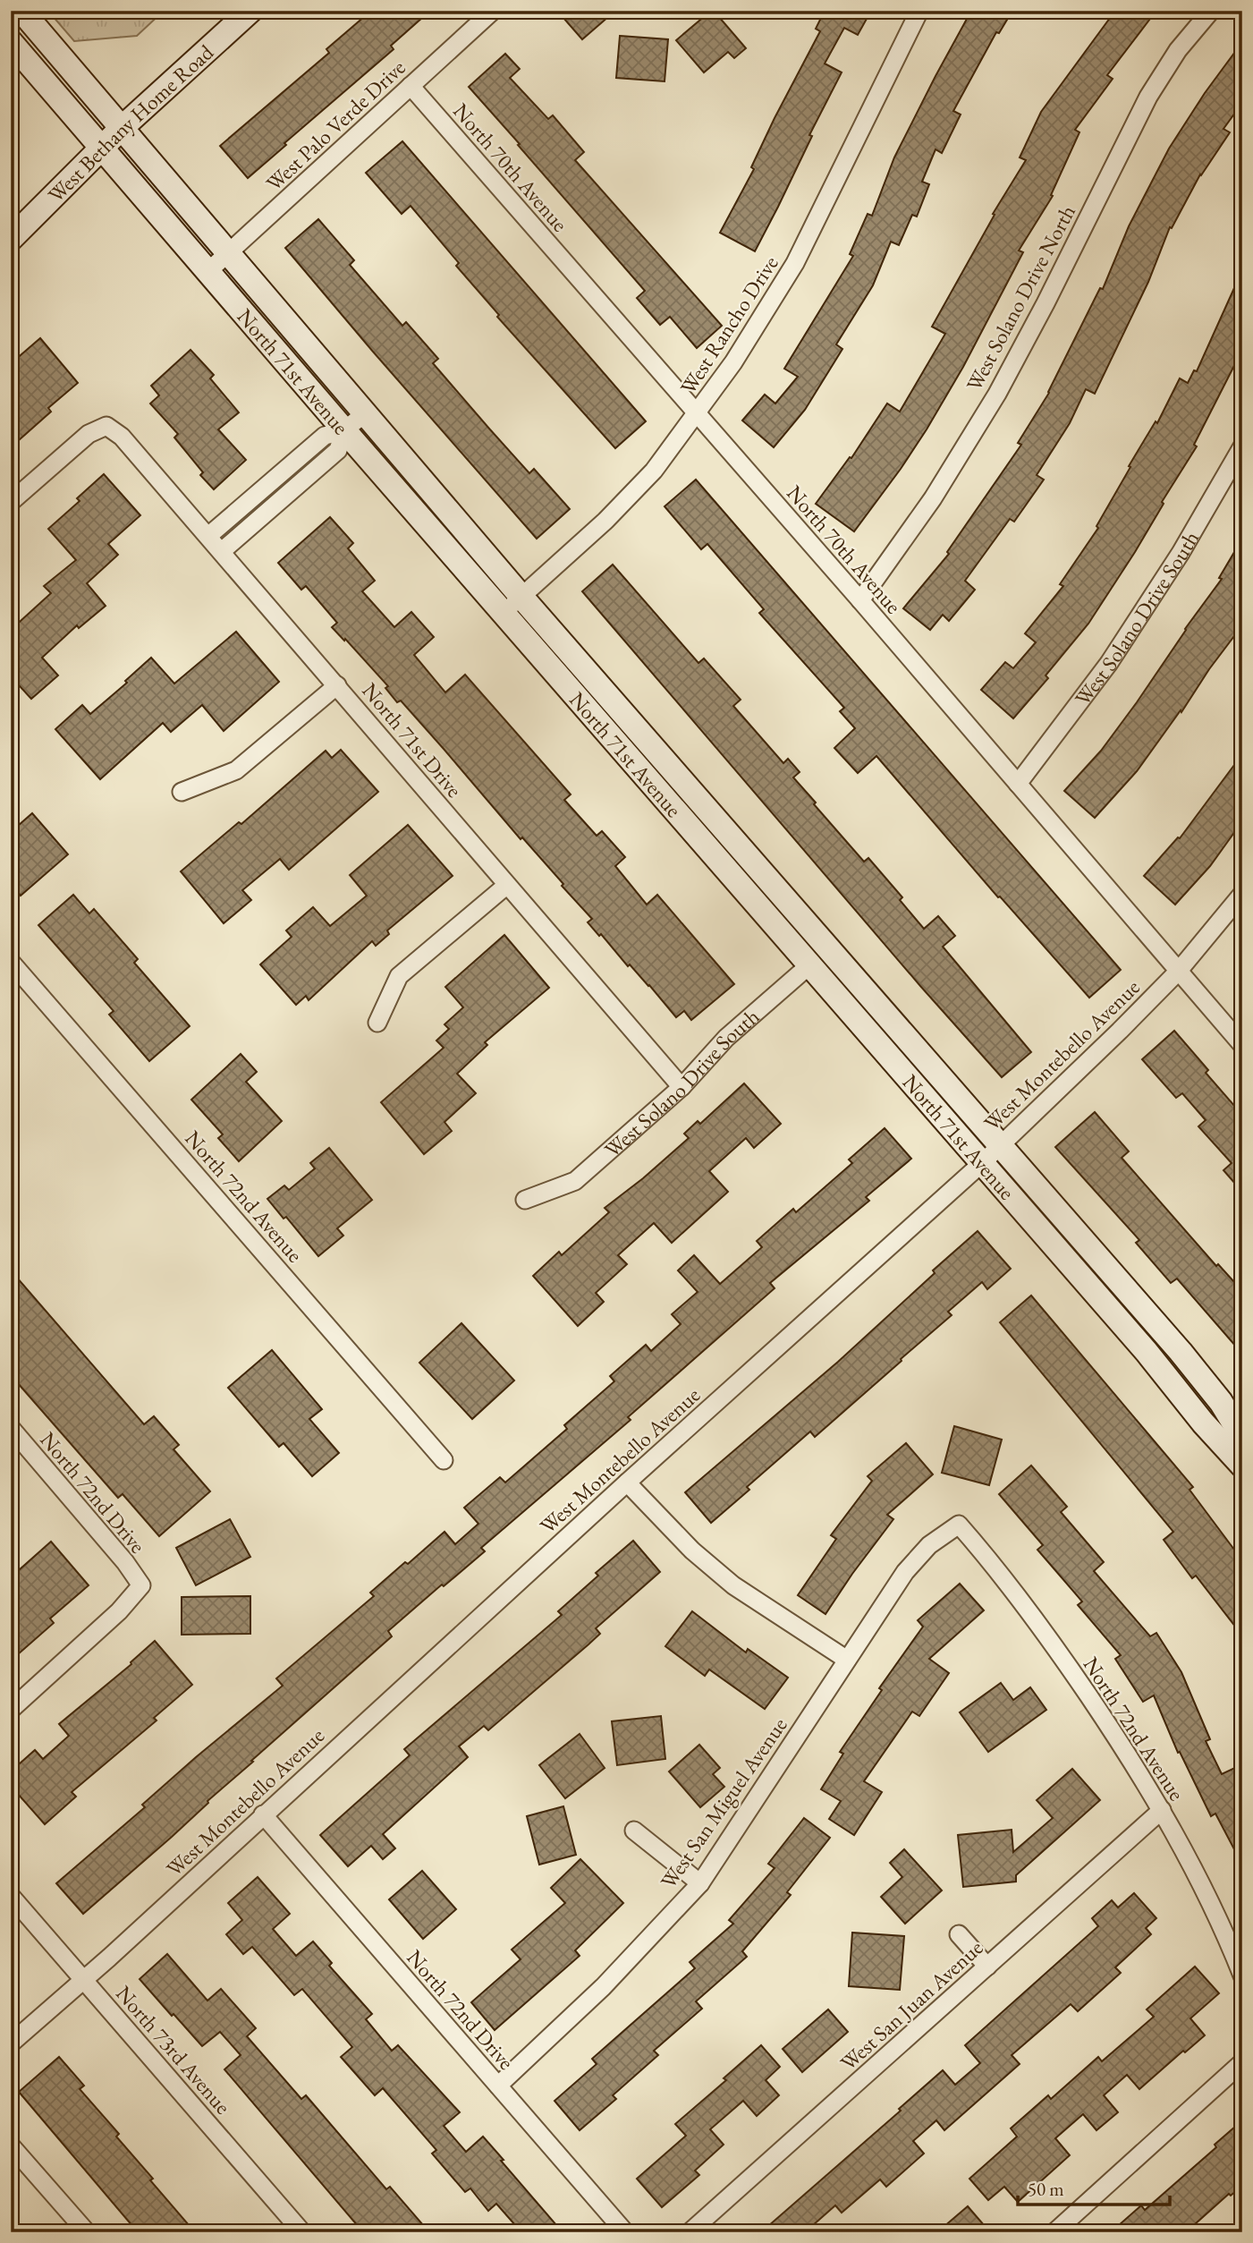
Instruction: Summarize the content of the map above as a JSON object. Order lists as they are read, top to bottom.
{
  "streets": {
    "street": [
      "West Bethany Home Road",
      "West Palo Verde Drive",
      "North 70th Avenue",
      "West Solano Drive North",
      "West Rancho Drive",
      "North 71st Avenue",
      "West Solano Drive South",
      "North 71st Drive",
      "West Montebello Avenue",
      "North 72nd Avenue",
      "North 72nd Drive",
      "West San Miguel Avenue",
      "West San Juan Avenue",
      "North 73rd Avenue"
    ]
  },
  "crossings": [
    ["West Bethany Home Road", "North 71st Avenue"],
    ["West Palo Verde Drive", "North 70th Avenue"],
    ["West Palo Verde Drive", "North 71st Avenue"],
    ["North 70th Avenue", "West Solano Drive North"],
    ["North 70th Avenue", "West Rancho Drive"],
    ["North 70th Avenue", "West Solano Drive South"],
    ["North 70th Avenue", "West Montebello Avenue"],
    ["West Rancho Drive", "North 71st Avenue"],
    ["North 71st Avenue", "West Solano Drive South"],
    ["North 71st Avenue", "West Montebello Avenue"],
    ["West Solano Drive South", "North 71st Drive"],
    ["West Montebello Avenue", "North 72nd Drive"],
    ["West Montebello Avenue", "North 73rd Avenue"],
    ["North 72nd Avenue", "West San Miguel Avenue"],
    ["North 72nd Avenue", "West San Juan Avenue"],
    ["North 72nd Drive", "West San Miguel Avenue"]
  ],
  "scale_bar": "50 m"
}
